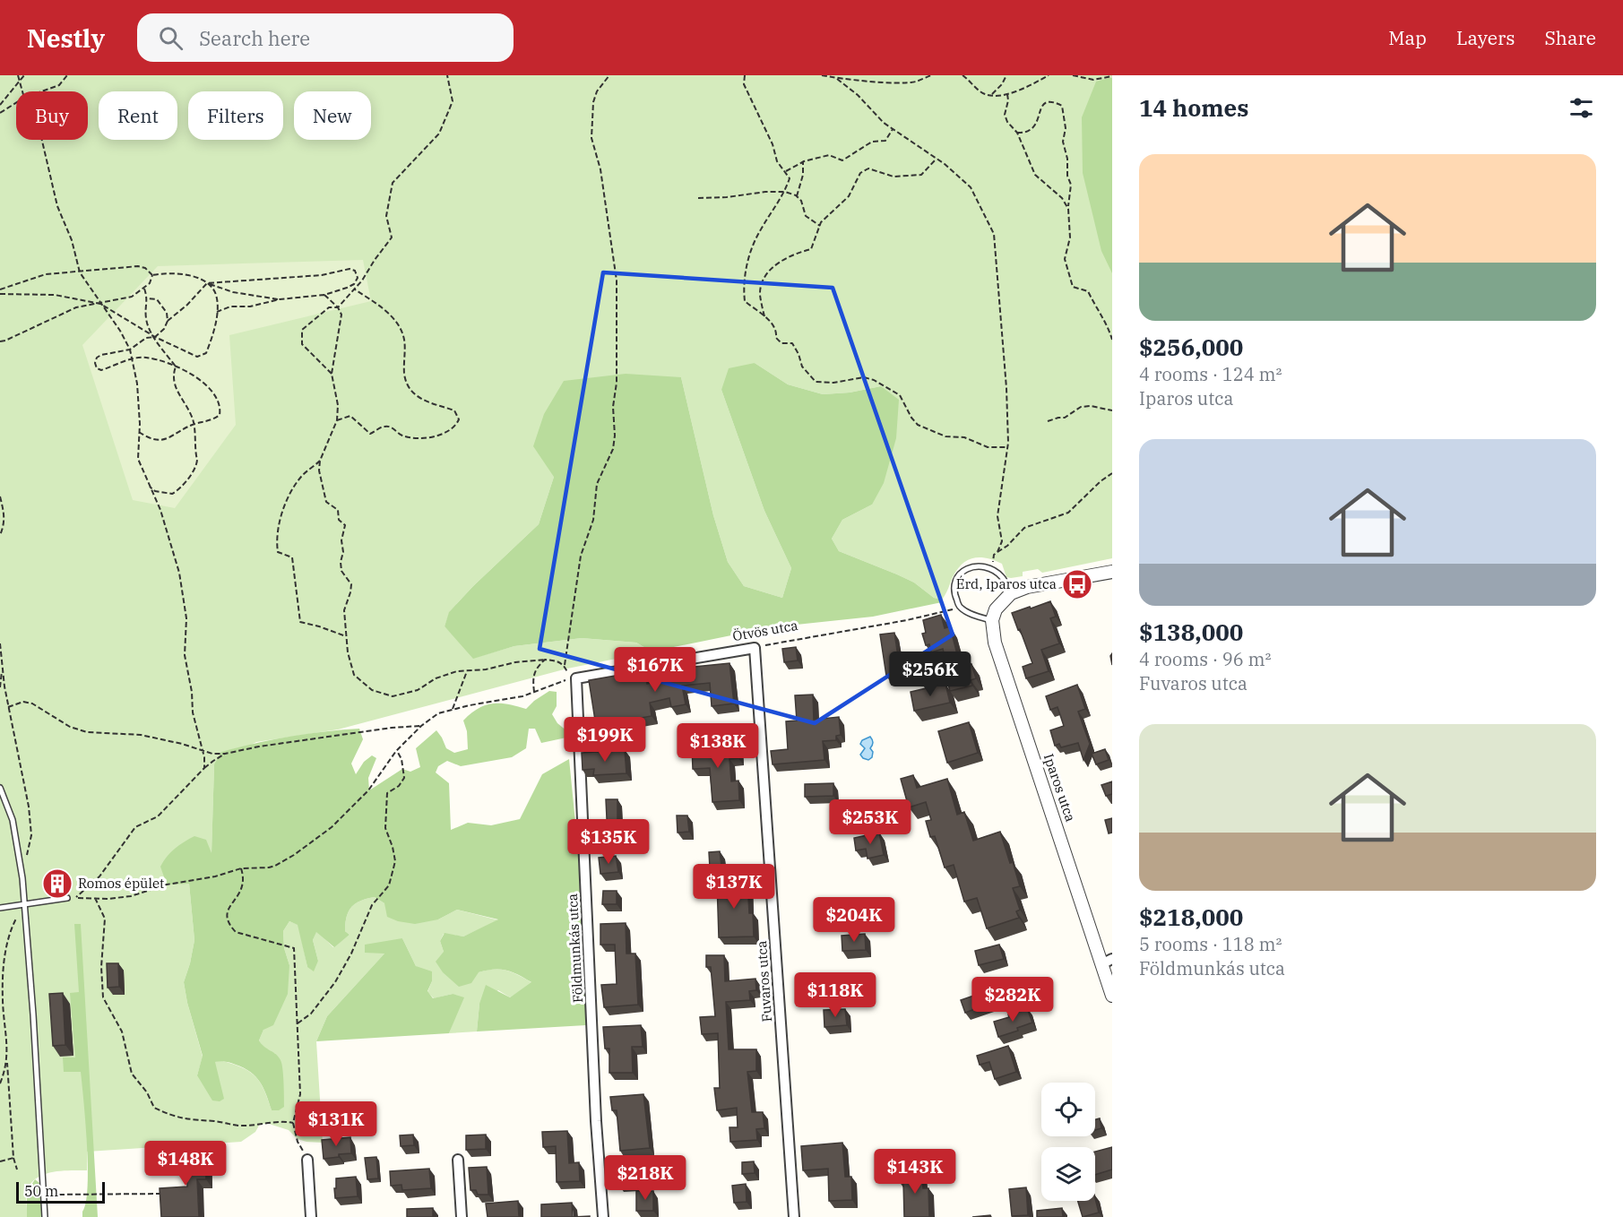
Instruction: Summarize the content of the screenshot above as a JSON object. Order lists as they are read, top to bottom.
{
  "streets": {
    "street": [
      "Ötvös utca",
      "Iparos utca",
      "Földmunkás utca",
      "Fuvaros utca"
    ]
  },
  "crossings": [
    ["Ötvös utca", "Iparos utca"],
    ["Ötvös utca", "Földmunkás utca"],
    ["Ötvös utca", "Fuvaros utca"]
  ],
  "places": {
    "bus stop": ["Érd, Iparos utca"],
    "building": ["Romos épület"]
  },
  "scale_bar": "50 m",
  "page": {
    "header": "Nestly",
    "search": "Search here",
    "nav": ["Map", "Layers", "Share"],
    "heading": "14 homes",
    "chip": [
      "Buy",
      "Rent",
      "Filters",
      "New"
    ],
    "list": [
      {
        "name": "$256,000",
        "note": "4 rooms · 124 m² · Iparos utca"
      },
      {
        "name": "$138,000",
        "note": "4 rooms · 96 m² · Fuvaros utca"
      },
      {
        "name": "$218,000",
        "note": "5 rooms · 118 m² · Földmunkás utca"
      }
    ],
    "price": [
      "$167K",
      "$256K",
      "$199K",
      "$138K",
      "$253K",
      "$135K",
      "$137K",
      "$204K",
      "$118K",
      "$282K",
      "$131K",
      "$148K",
      "$143K",
      "$218K"
    ],
    "scale": "50 m"
  }
}
